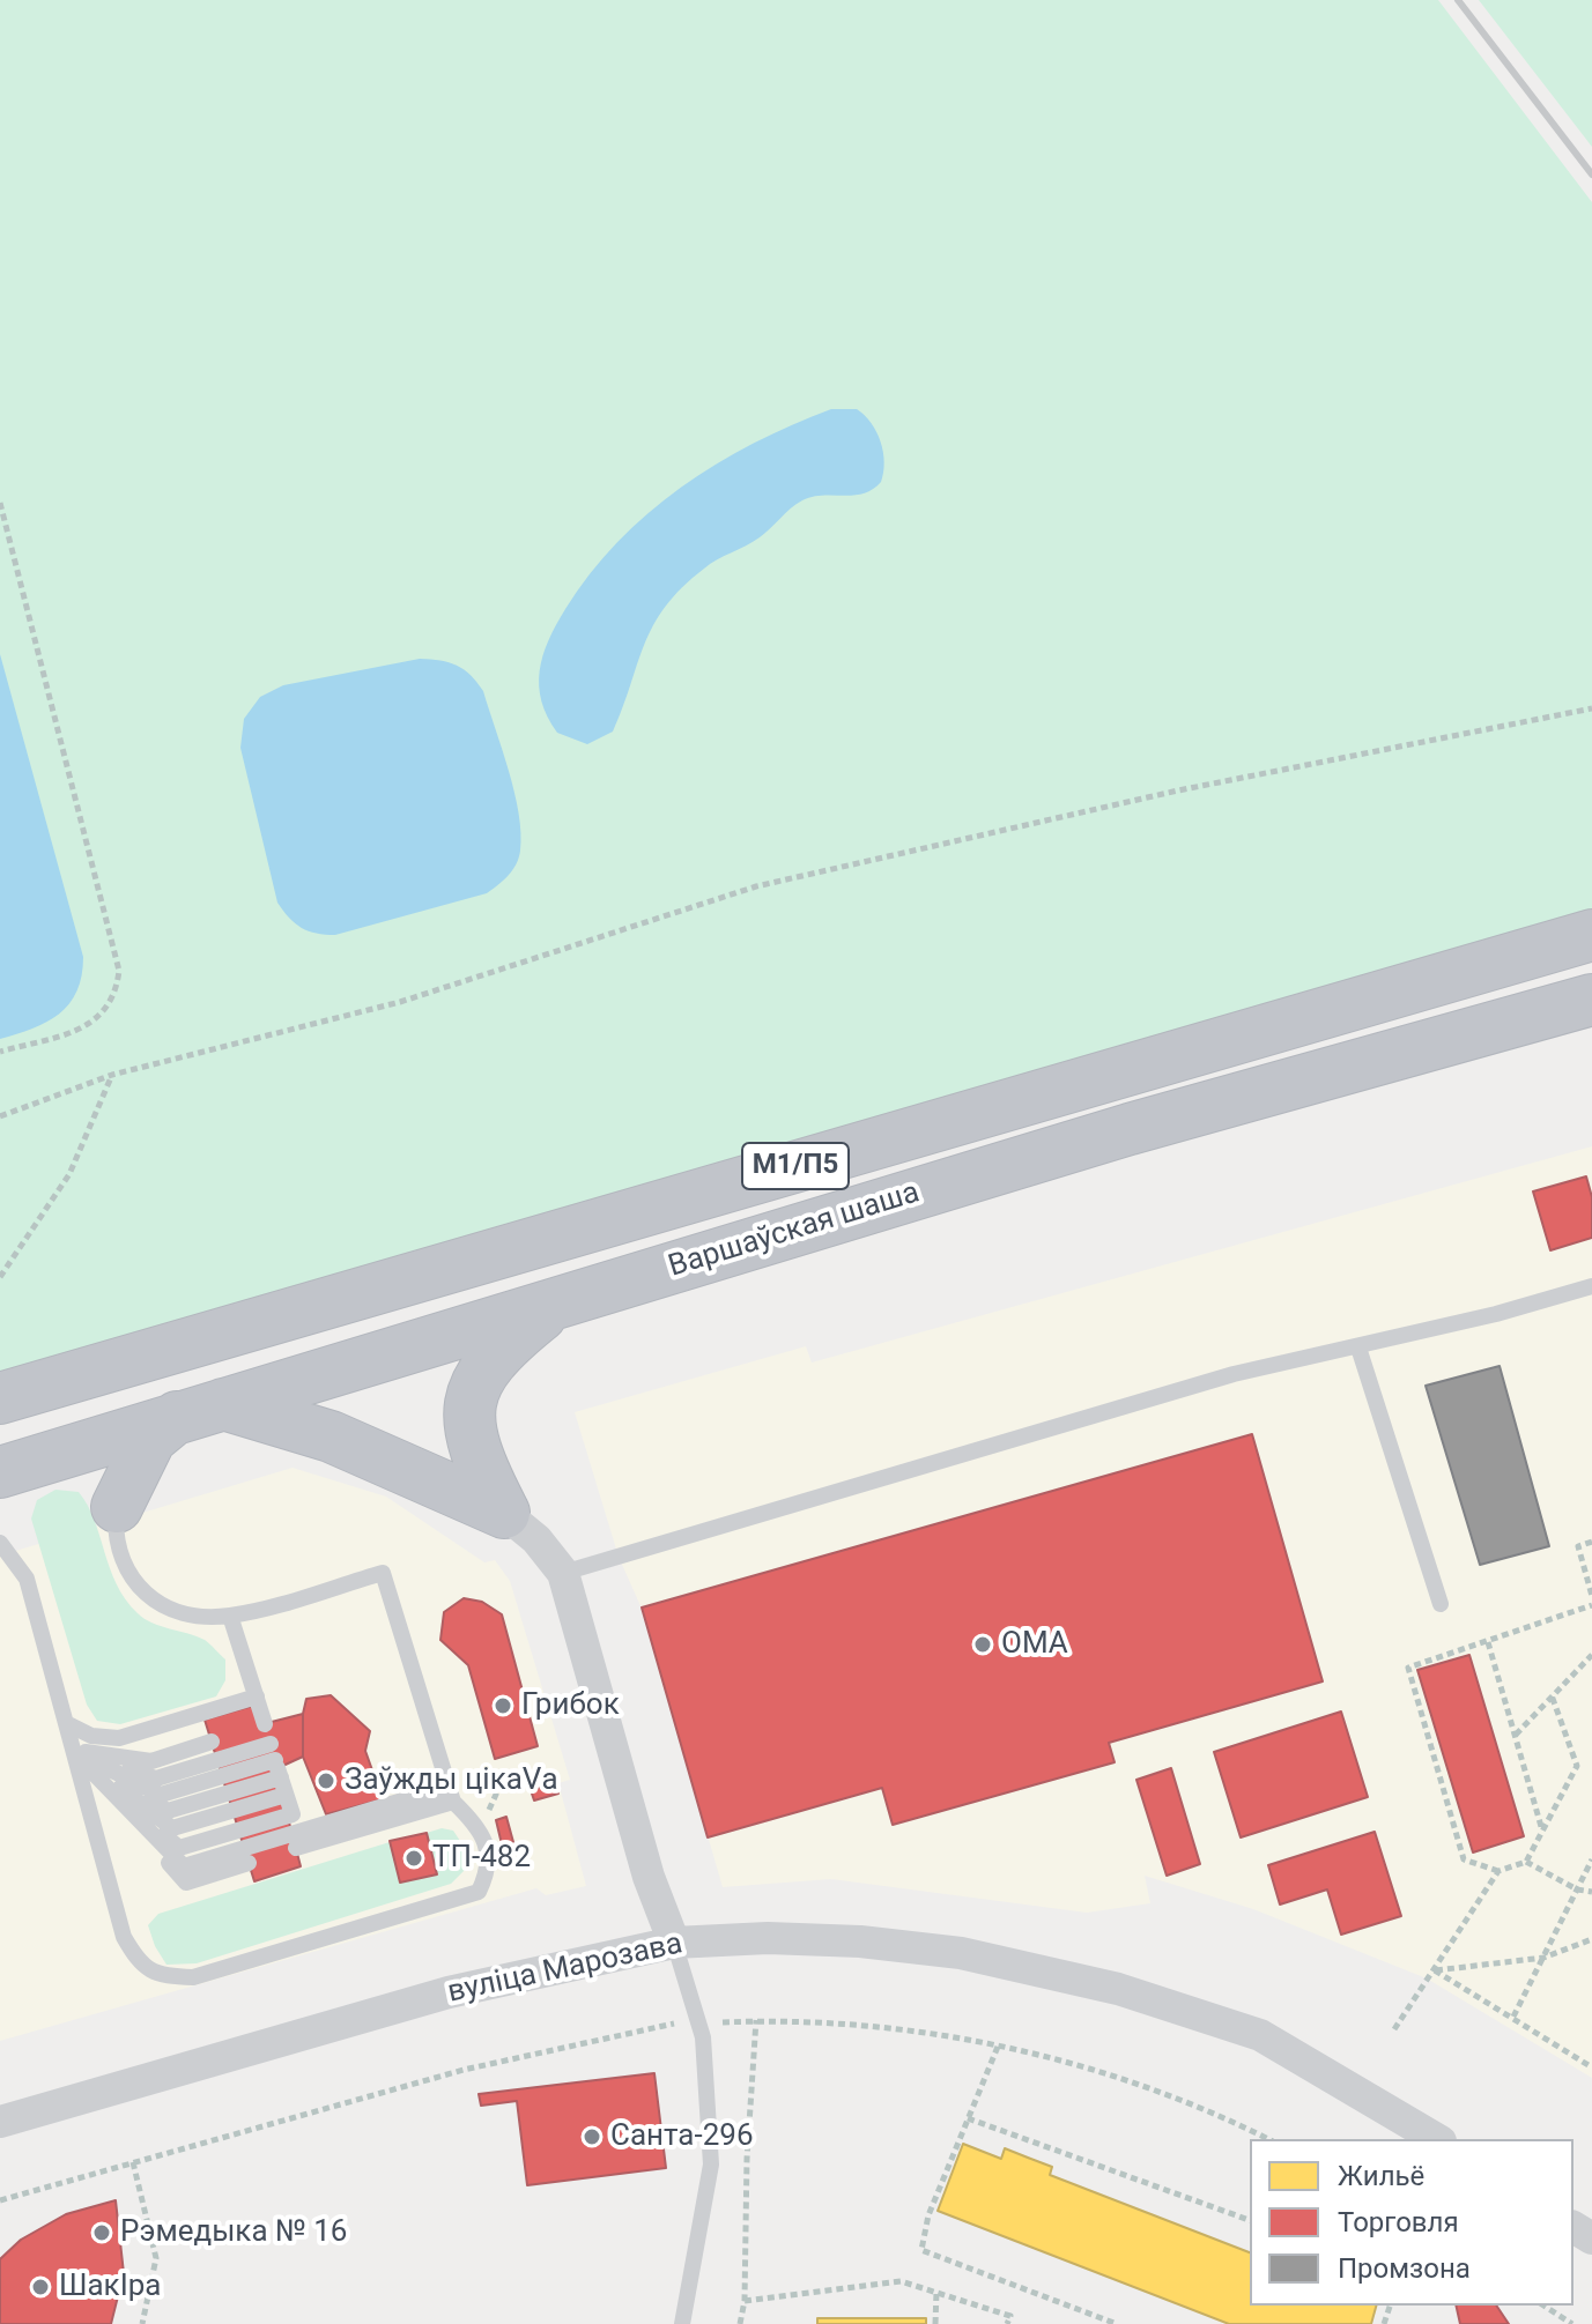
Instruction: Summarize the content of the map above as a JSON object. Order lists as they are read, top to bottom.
{
  "streets": {
    "highway": ["М1/П5", "Варшаўская шаша"],
    "street": ["вуліца Марозава"]
  },
  "places": [
    "ОМА",
    "Грибок",
    "Заўжды цікаVа",
    "ТП-482",
    "Санта-296",
    "Рэмедыка № 16",
    "ШакІра"
  ],
  "legend": ["Жильё", "Торговля", "Промзона"]
}
